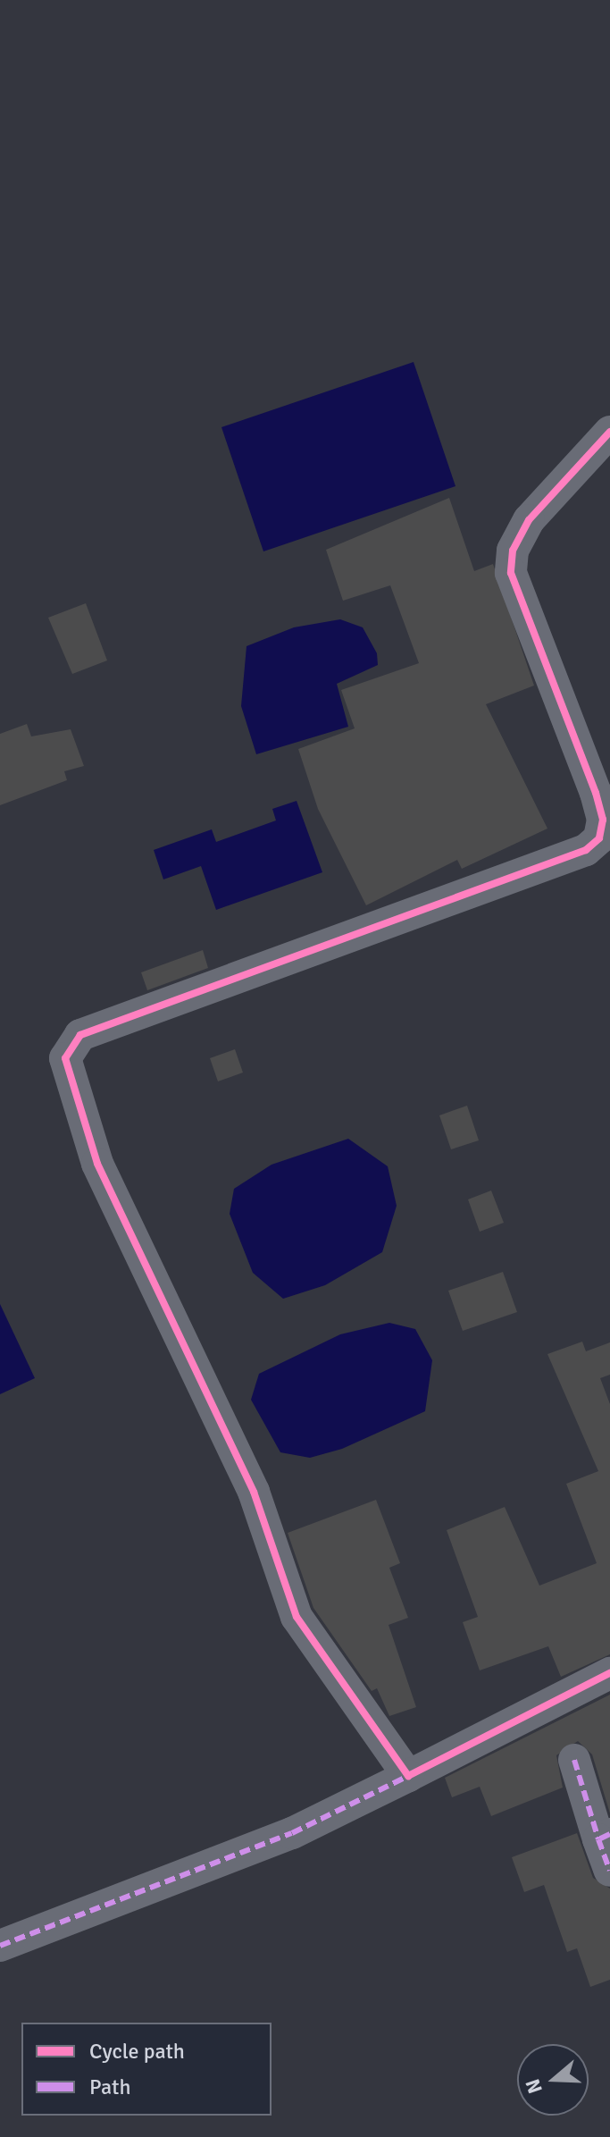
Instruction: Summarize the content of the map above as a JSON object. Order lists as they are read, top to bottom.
{
  "legend": ["Cycle path", "Path"],
  "north": "left"
}
